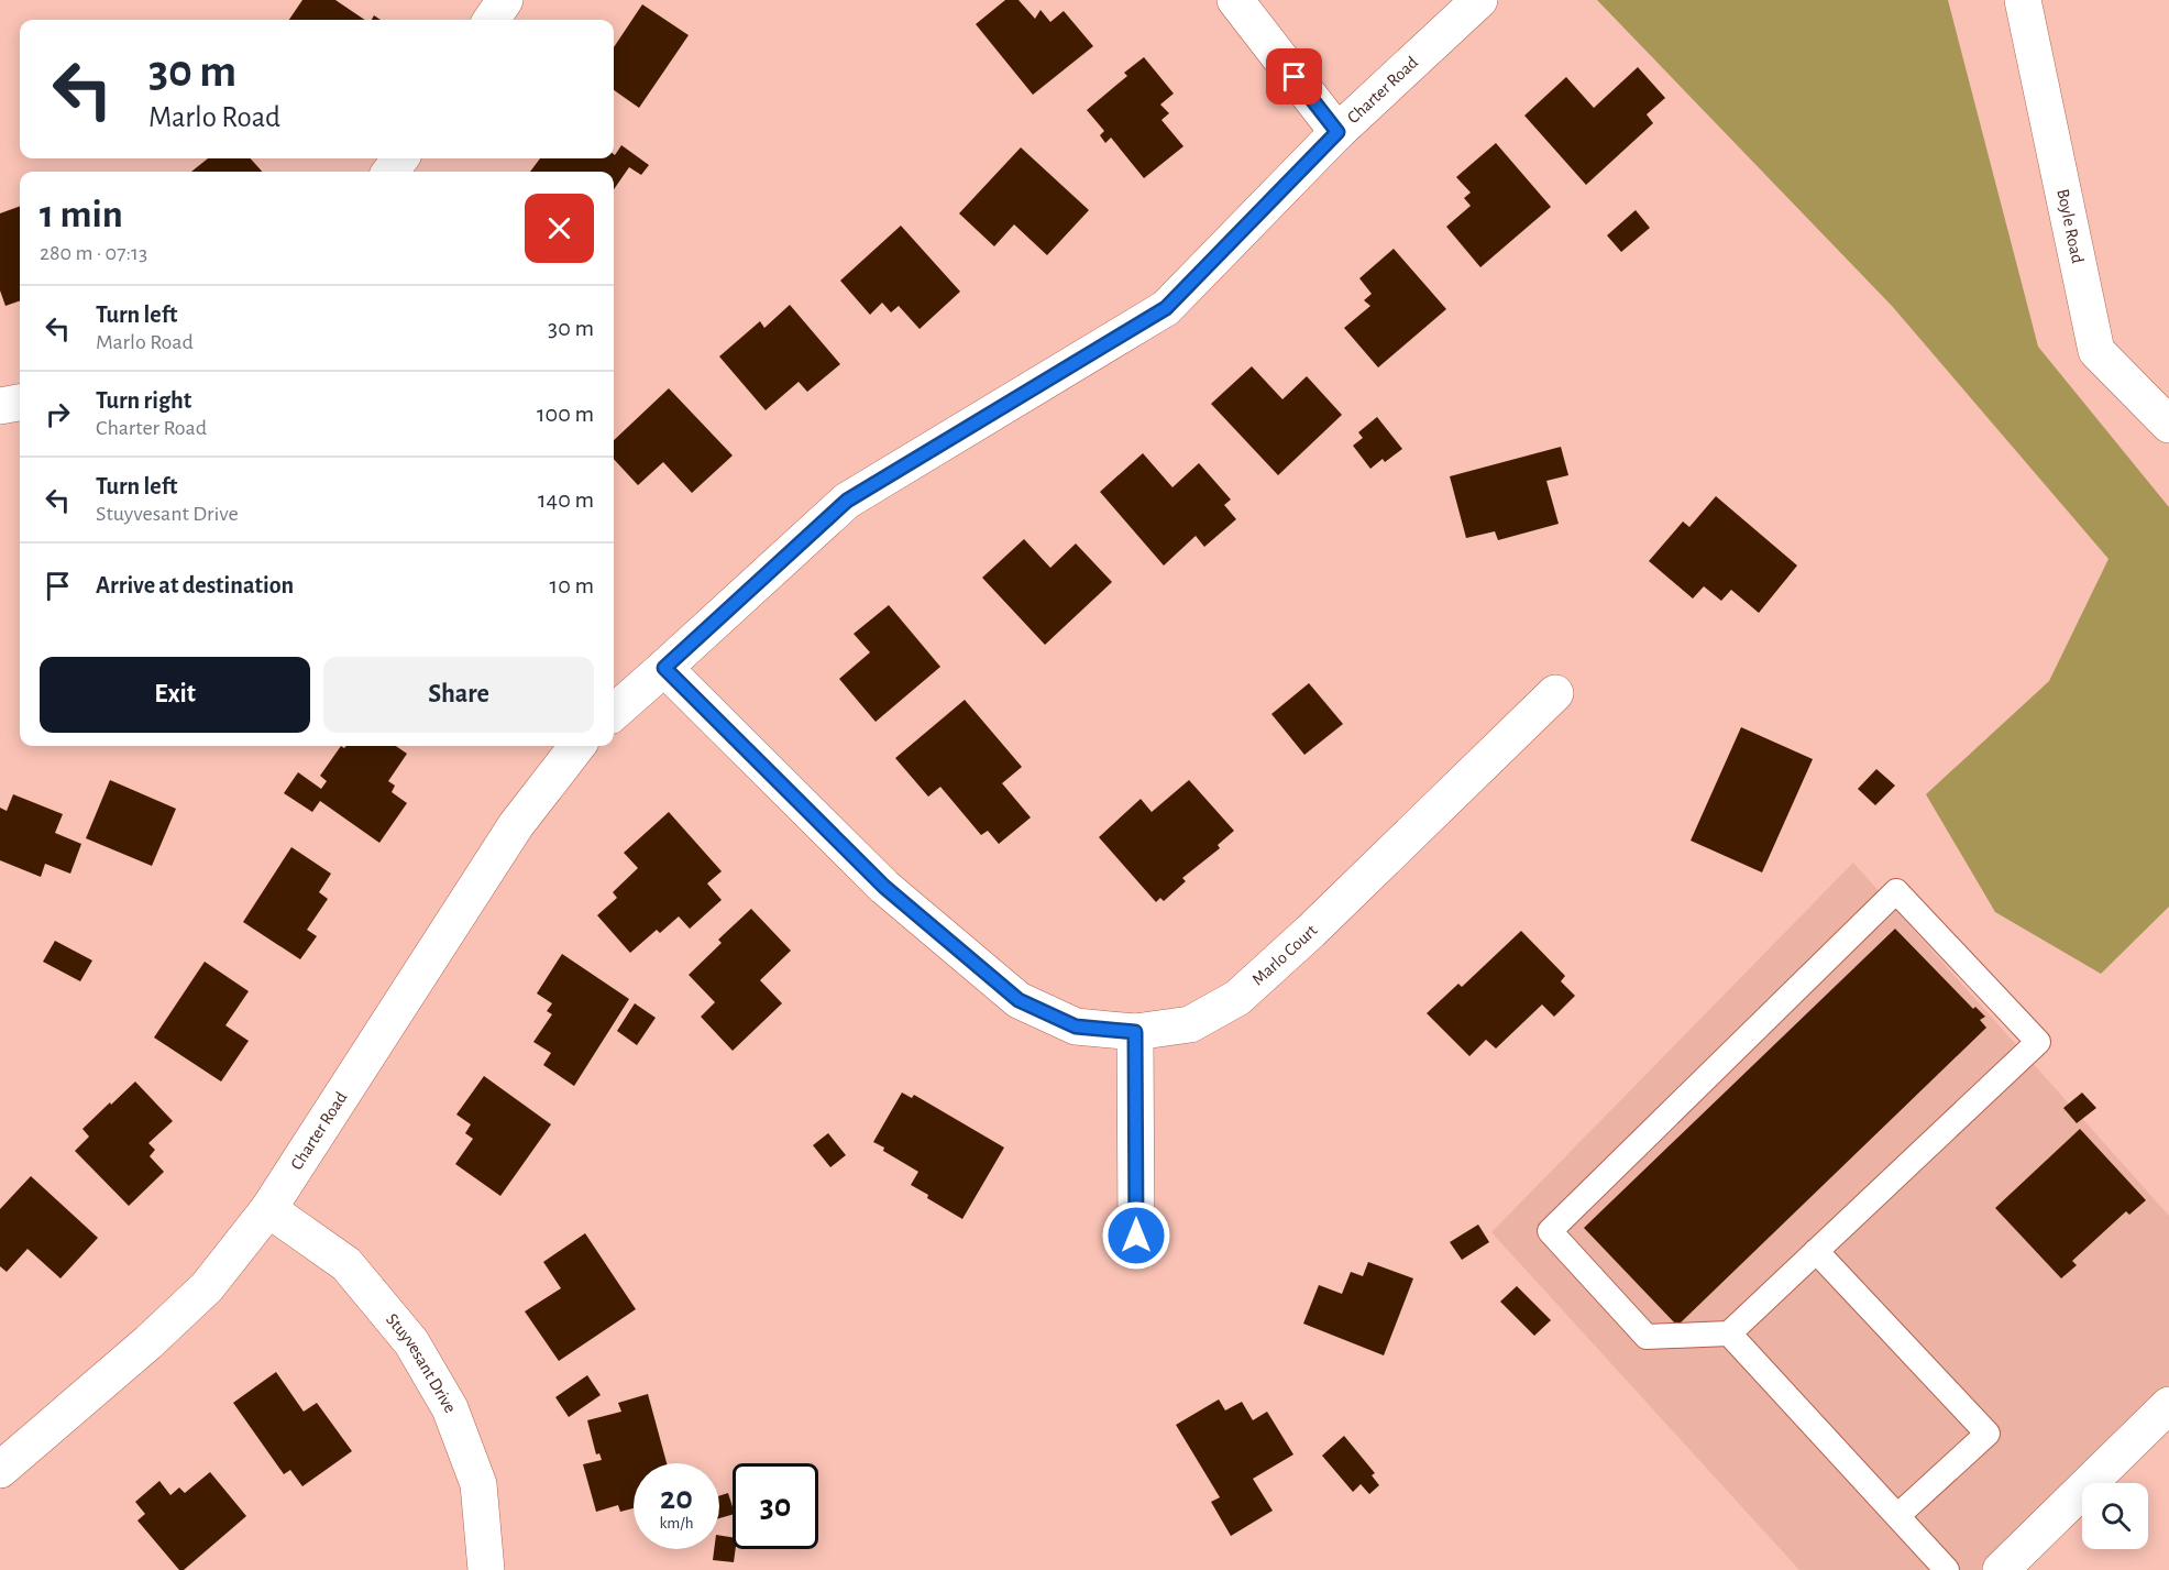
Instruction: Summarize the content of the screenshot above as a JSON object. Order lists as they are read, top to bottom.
{
  "streets": {
    "street": [
      "Charter Road",
      "Boyle Road",
      "Marlo Court",
      "Stuyvesant Drive"
    ]
  },
  "crossings": [
    ["Charter Road", "Marlo Court"],
    ["Charter Road", "Stuyvesant Drive"]
  ],
  "page": {
    "turn": ["30 m", "Marlo Road"],
    "heading": ["1 min", "280 m · 07:13"],
    "list": [
      {
        "name": "Turn left",
        "note": "Marlo Road",
        "value": "30 m"
      },
      {
        "name": "Turn right",
        "note": "Charter Road",
        "value": "100 m"
      },
      {
        "name": "Turn left",
        "note": "Stuyvesant Drive",
        "value": "140 m"
      },
      {
        "name": "Arrive at destination",
        "value": "10 m"
      }
    ],
    "buttons": ["Exit", "Share"],
    "speed": "20 km/h",
    "limit": "30"
  }
}
